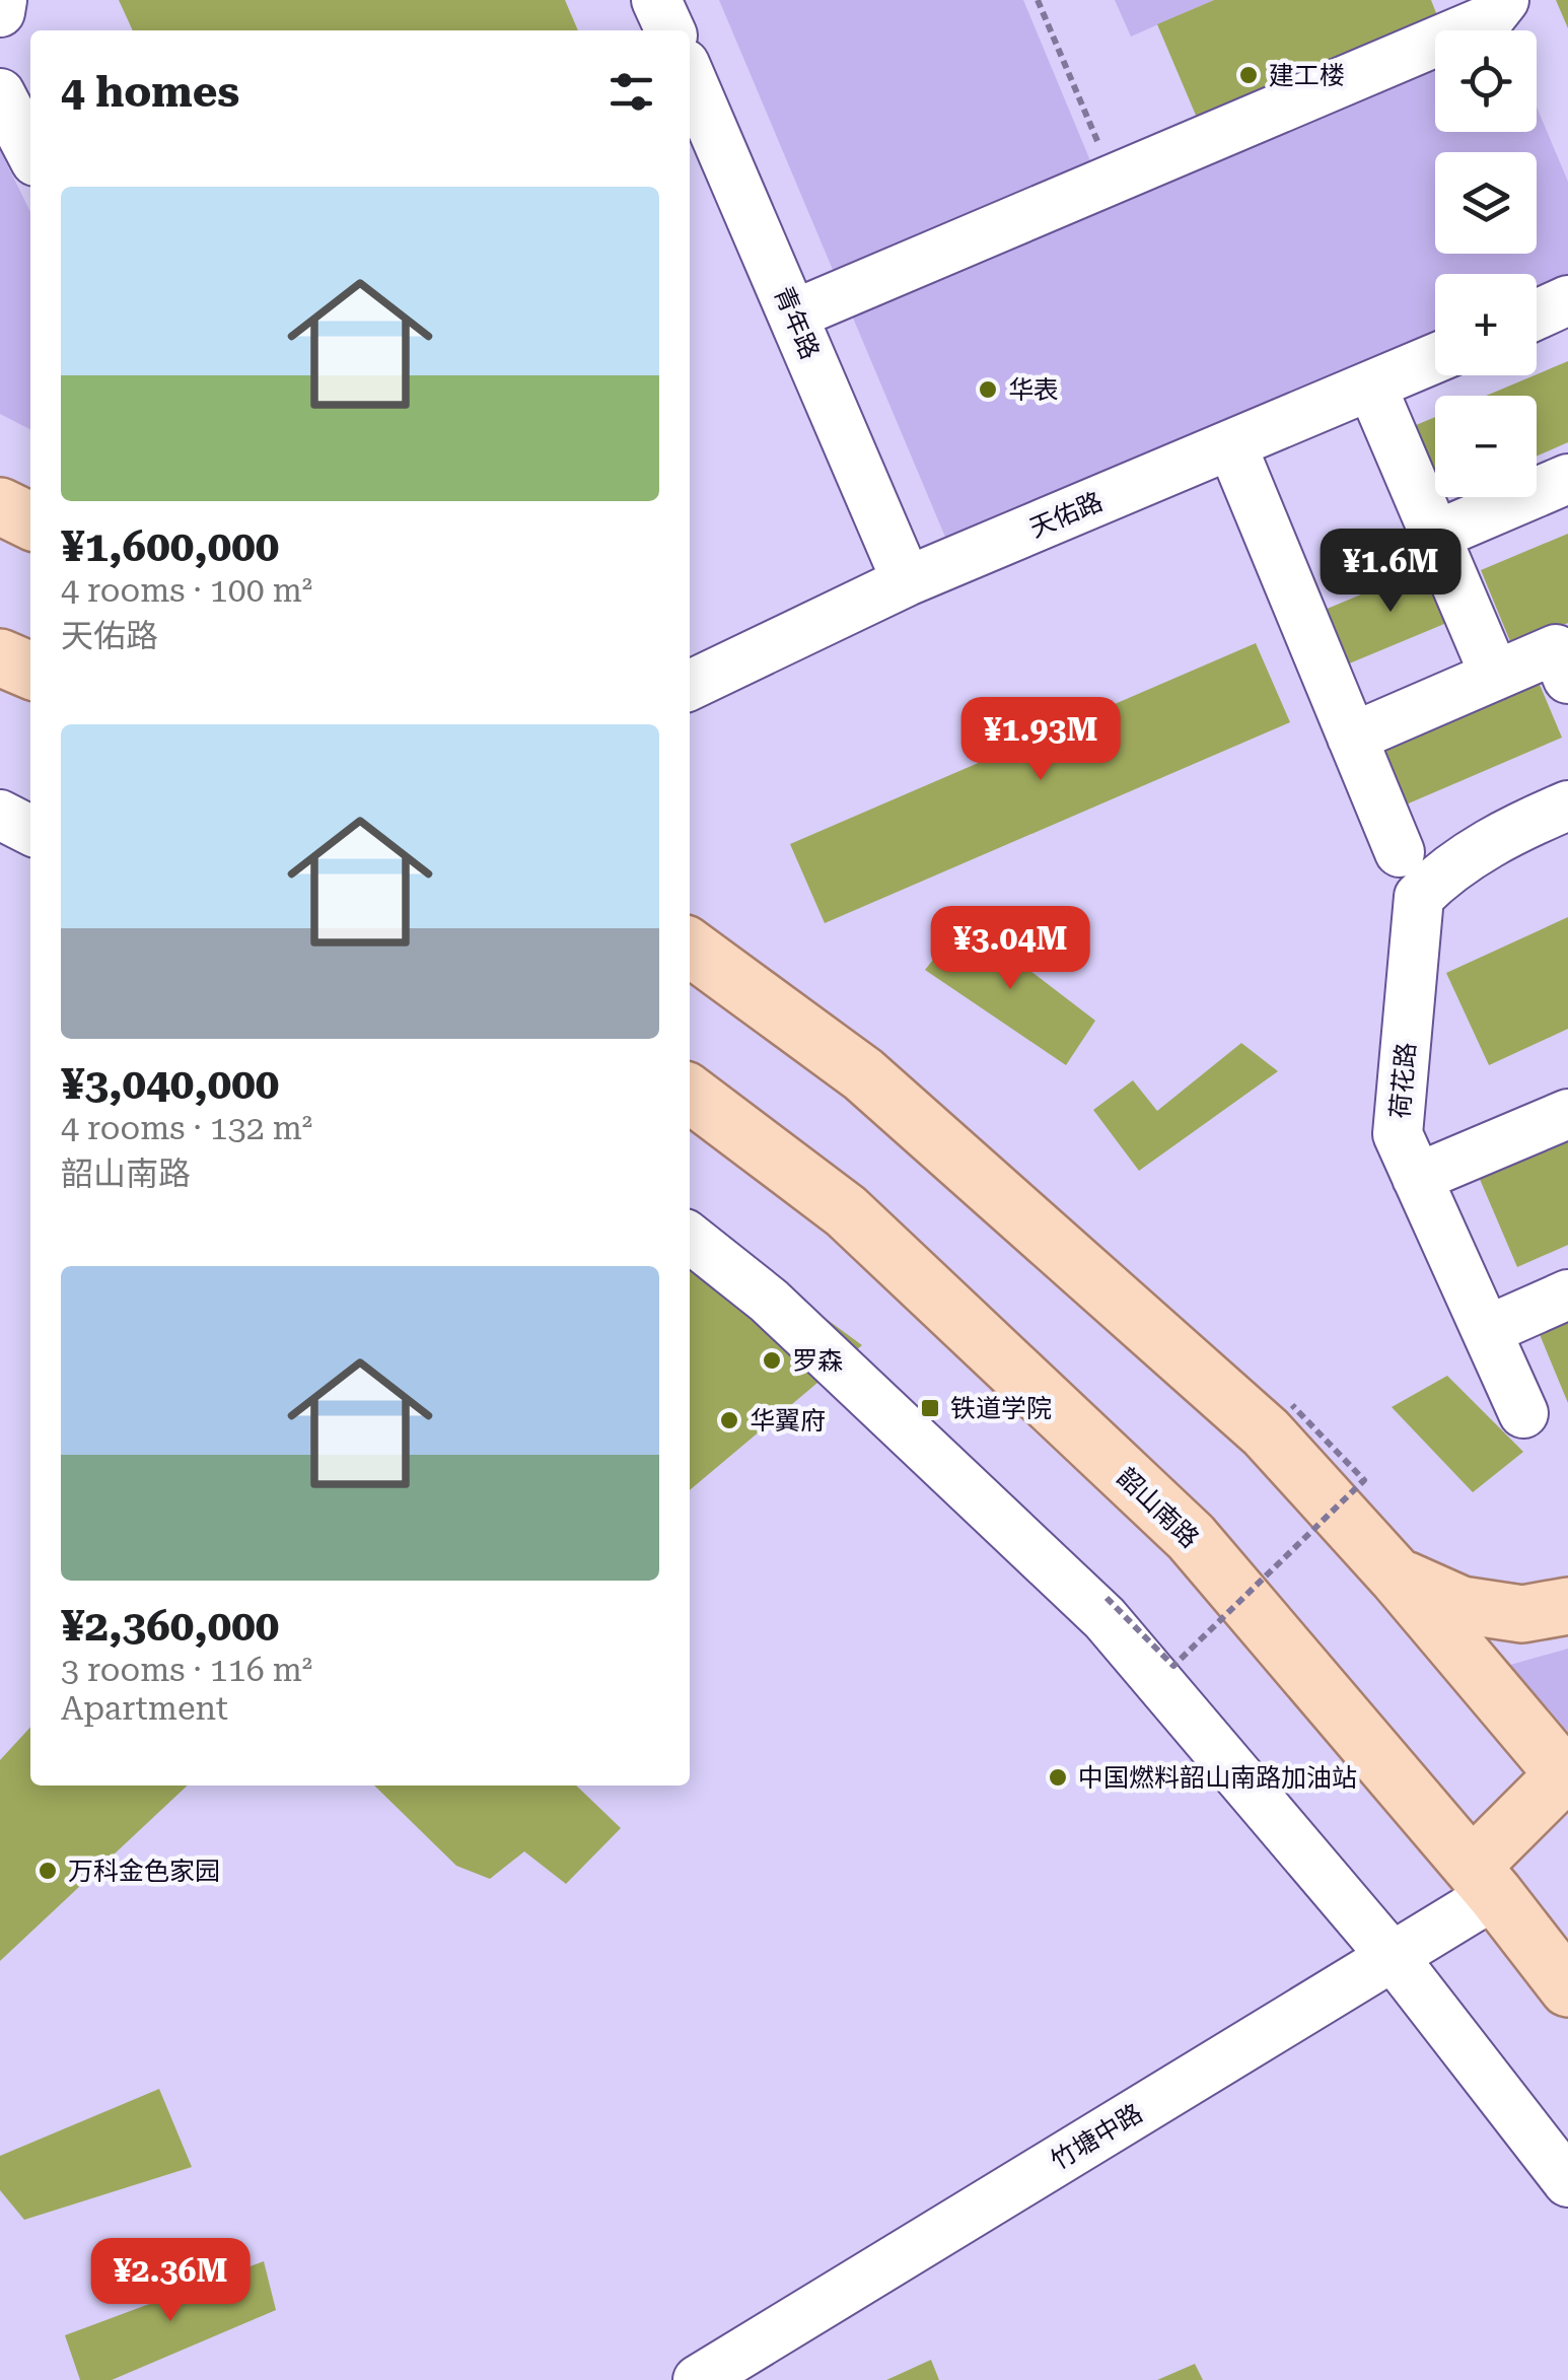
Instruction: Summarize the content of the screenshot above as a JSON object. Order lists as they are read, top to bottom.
{
  "streets": {
    "main road": ["韶山南路"],
    "street": [
      "青年路",
      "天佑路",
      "荷花路",
      "竹塘中路"
    ]
  },
  "crossings": [
    ["青年路", "天佑路"],
    ["韶山南路", "竹塘中路"]
  ],
  "places": {
    "other": [
      "建工楼",
      "华表",
      "罗森",
      "华翼府",
      "中国燃料韶山南路加油站",
      "万科金色家园"
    ],
    "transit": ["铁道学院"]
  },
  "page": {
    "map_buttons": ["+", "−"],
    "heading": "4 homes",
    "list": [
      {
        "name": "¥1,600,000",
        "note": "4 rooms · 100 m² · 天佑路"
      },
      {
        "name": "¥3,040,000",
        "note": "4 rooms · 132 m² · 韶山南路"
      },
      {
        "name": "¥2,360,000",
        "note": "3 rooms · 116 m² · Apartment"
      }
    ],
    "price": [
      "¥1.6M",
      "¥1.93M",
      "¥3.04M",
      "¥2.36M"
    ]
  }
}
